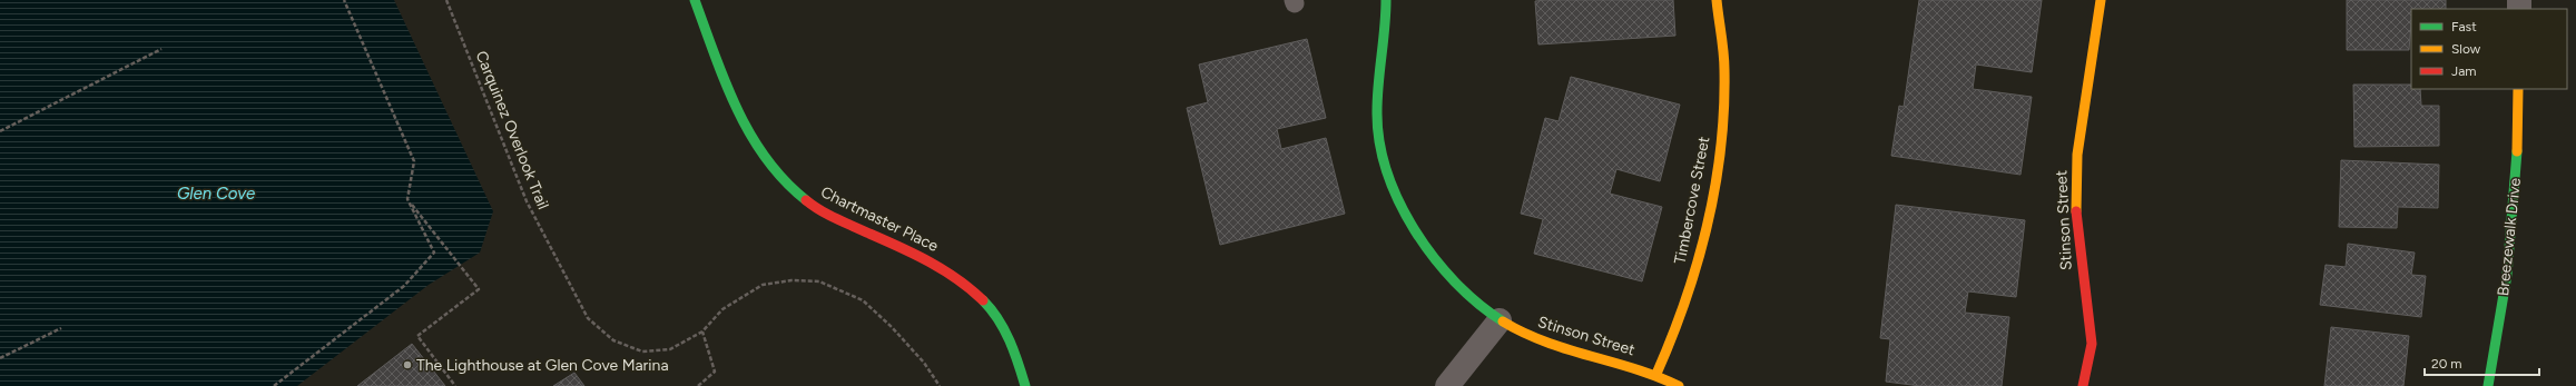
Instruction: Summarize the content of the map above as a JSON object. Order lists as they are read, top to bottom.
{
  "streets": {
    "street": [
      "Timbercove Street",
      "Chartmaster Place",
      "Stinson Street",
      "Breezewalk Drive"
    ],
    "path": ["Carquinez Overlook Trail"]
  },
  "crossings": [
    ["Timbercove Street", "Stinson Street"]
  ],
  "water": ["Glen Cove"],
  "places": ["The Lighthouse at Glen Cove Marina"],
  "legend": ["Fast", "Slow", "Jam"],
  "scale_bar": "20 m"
}
